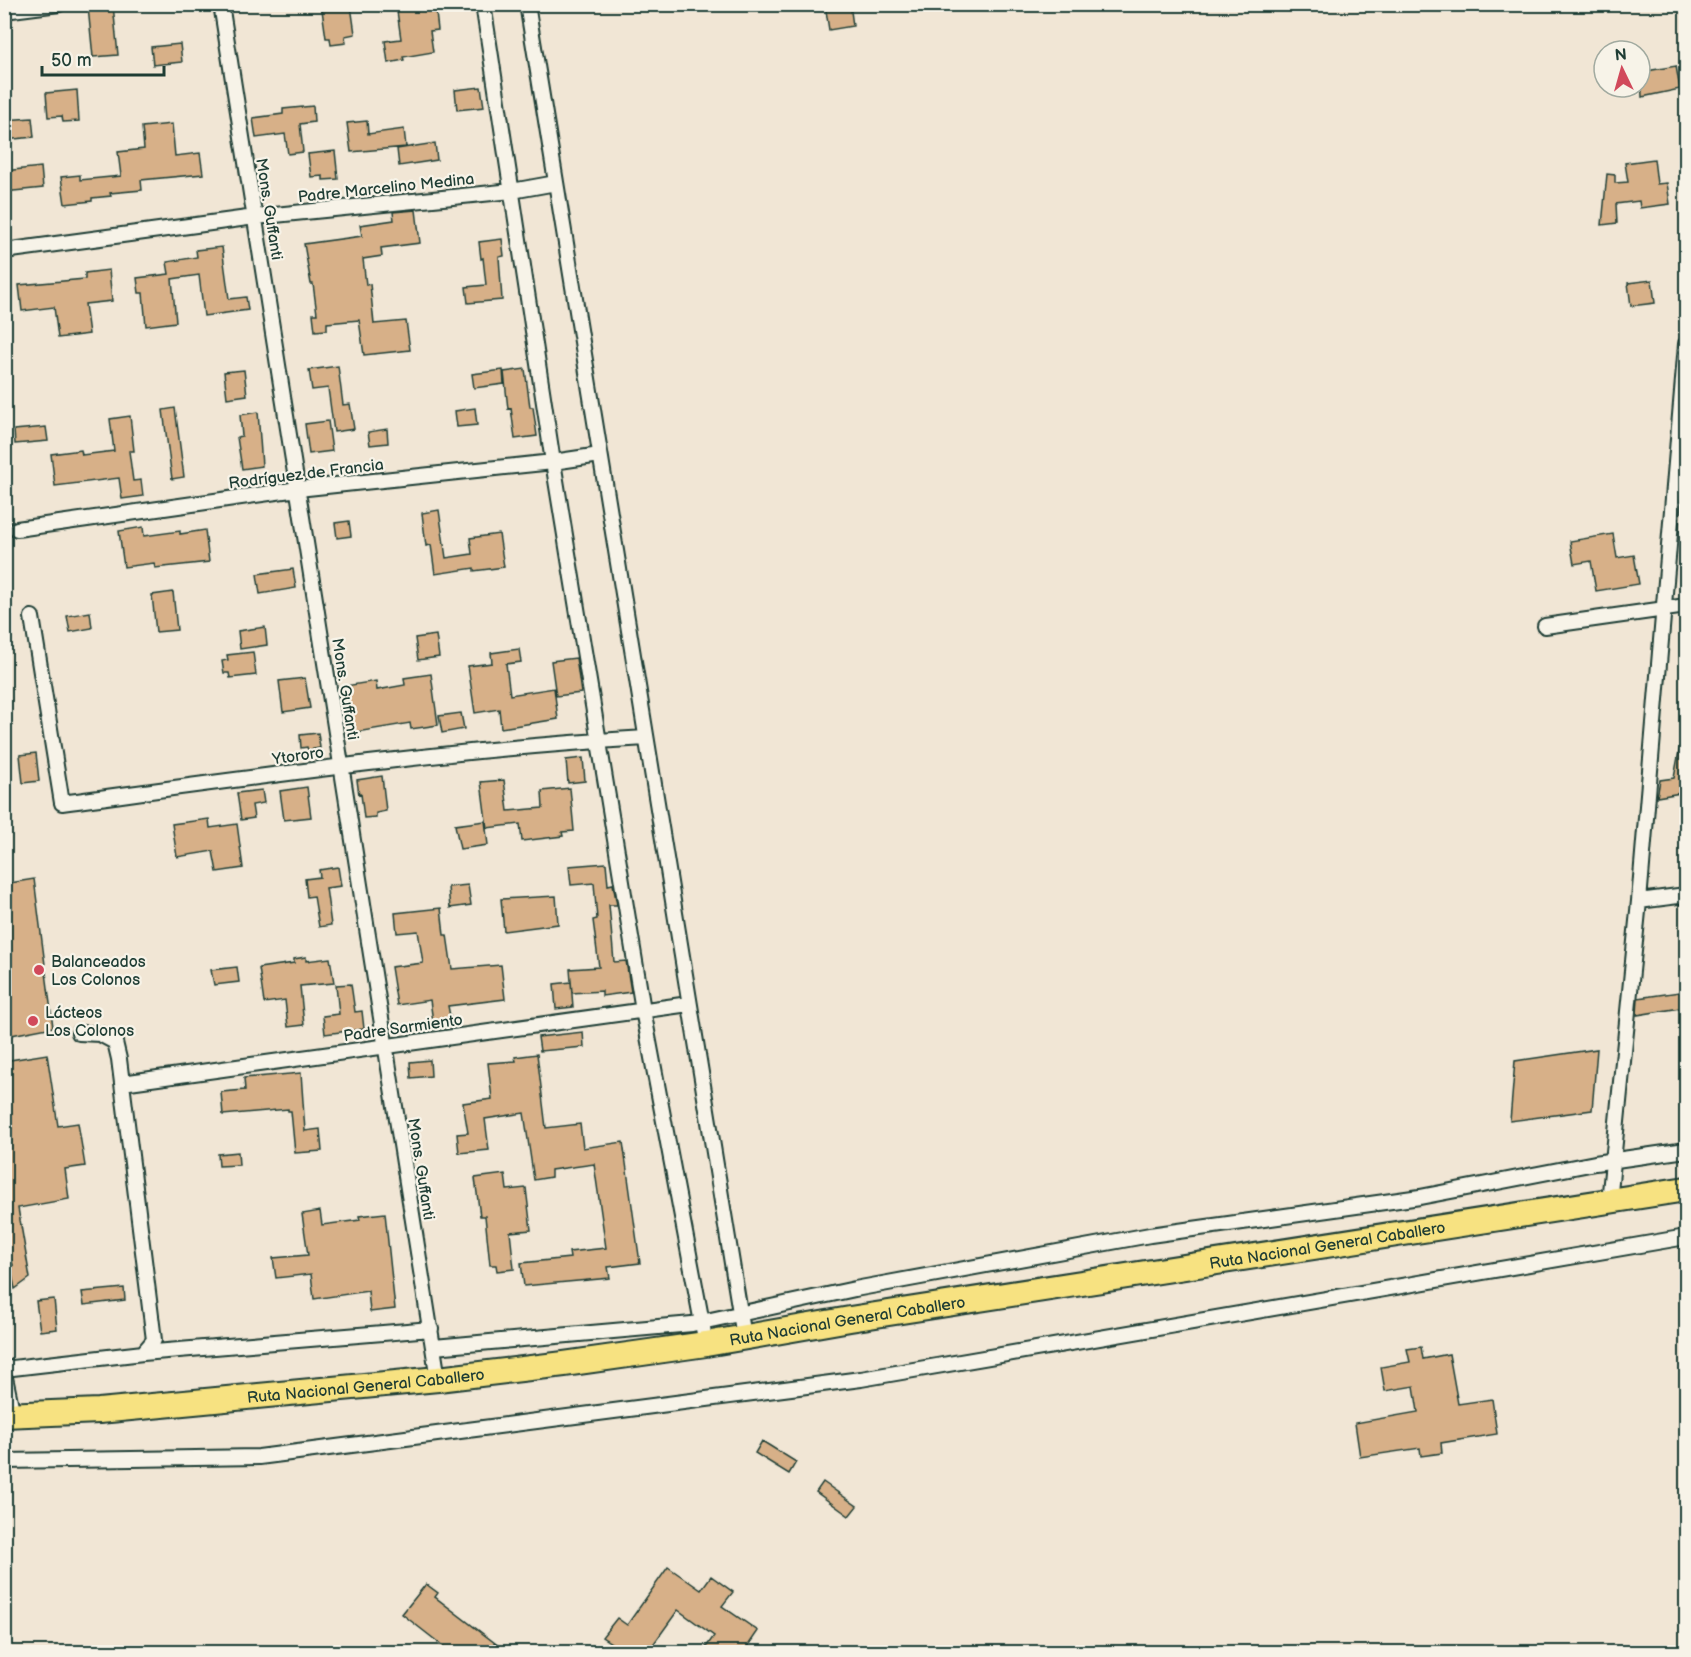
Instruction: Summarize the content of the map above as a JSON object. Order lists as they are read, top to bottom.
{
  "streets": {
    "highway": ["Ruta Nacional General Caballero"],
    "street": [
      "Padre Marcelino Medina",
      "Mons. Guffanti",
      "Rodríguez de Francia",
      "Ytororo",
      "Padre Sarmiento"
    ]
  },
  "crossings": [
    ["Padre Marcelino Medina", "Mons. Guffanti"],
    ["Mons. Guffanti", "Rodríguez de Francia"],
    ["Mons. Guffanti", "Ytororo"],
    ["Mons. Guffanti", "Padre Sarmiento"],
    ["Mons. Guffanti", "Ruta Nacional General Caballero"]
  ],
  "places": ["Balanceados Los Colonos", "Lácteos Los Colonos"],
  "scale_bar": "50 m",
  "north": "top"
}
